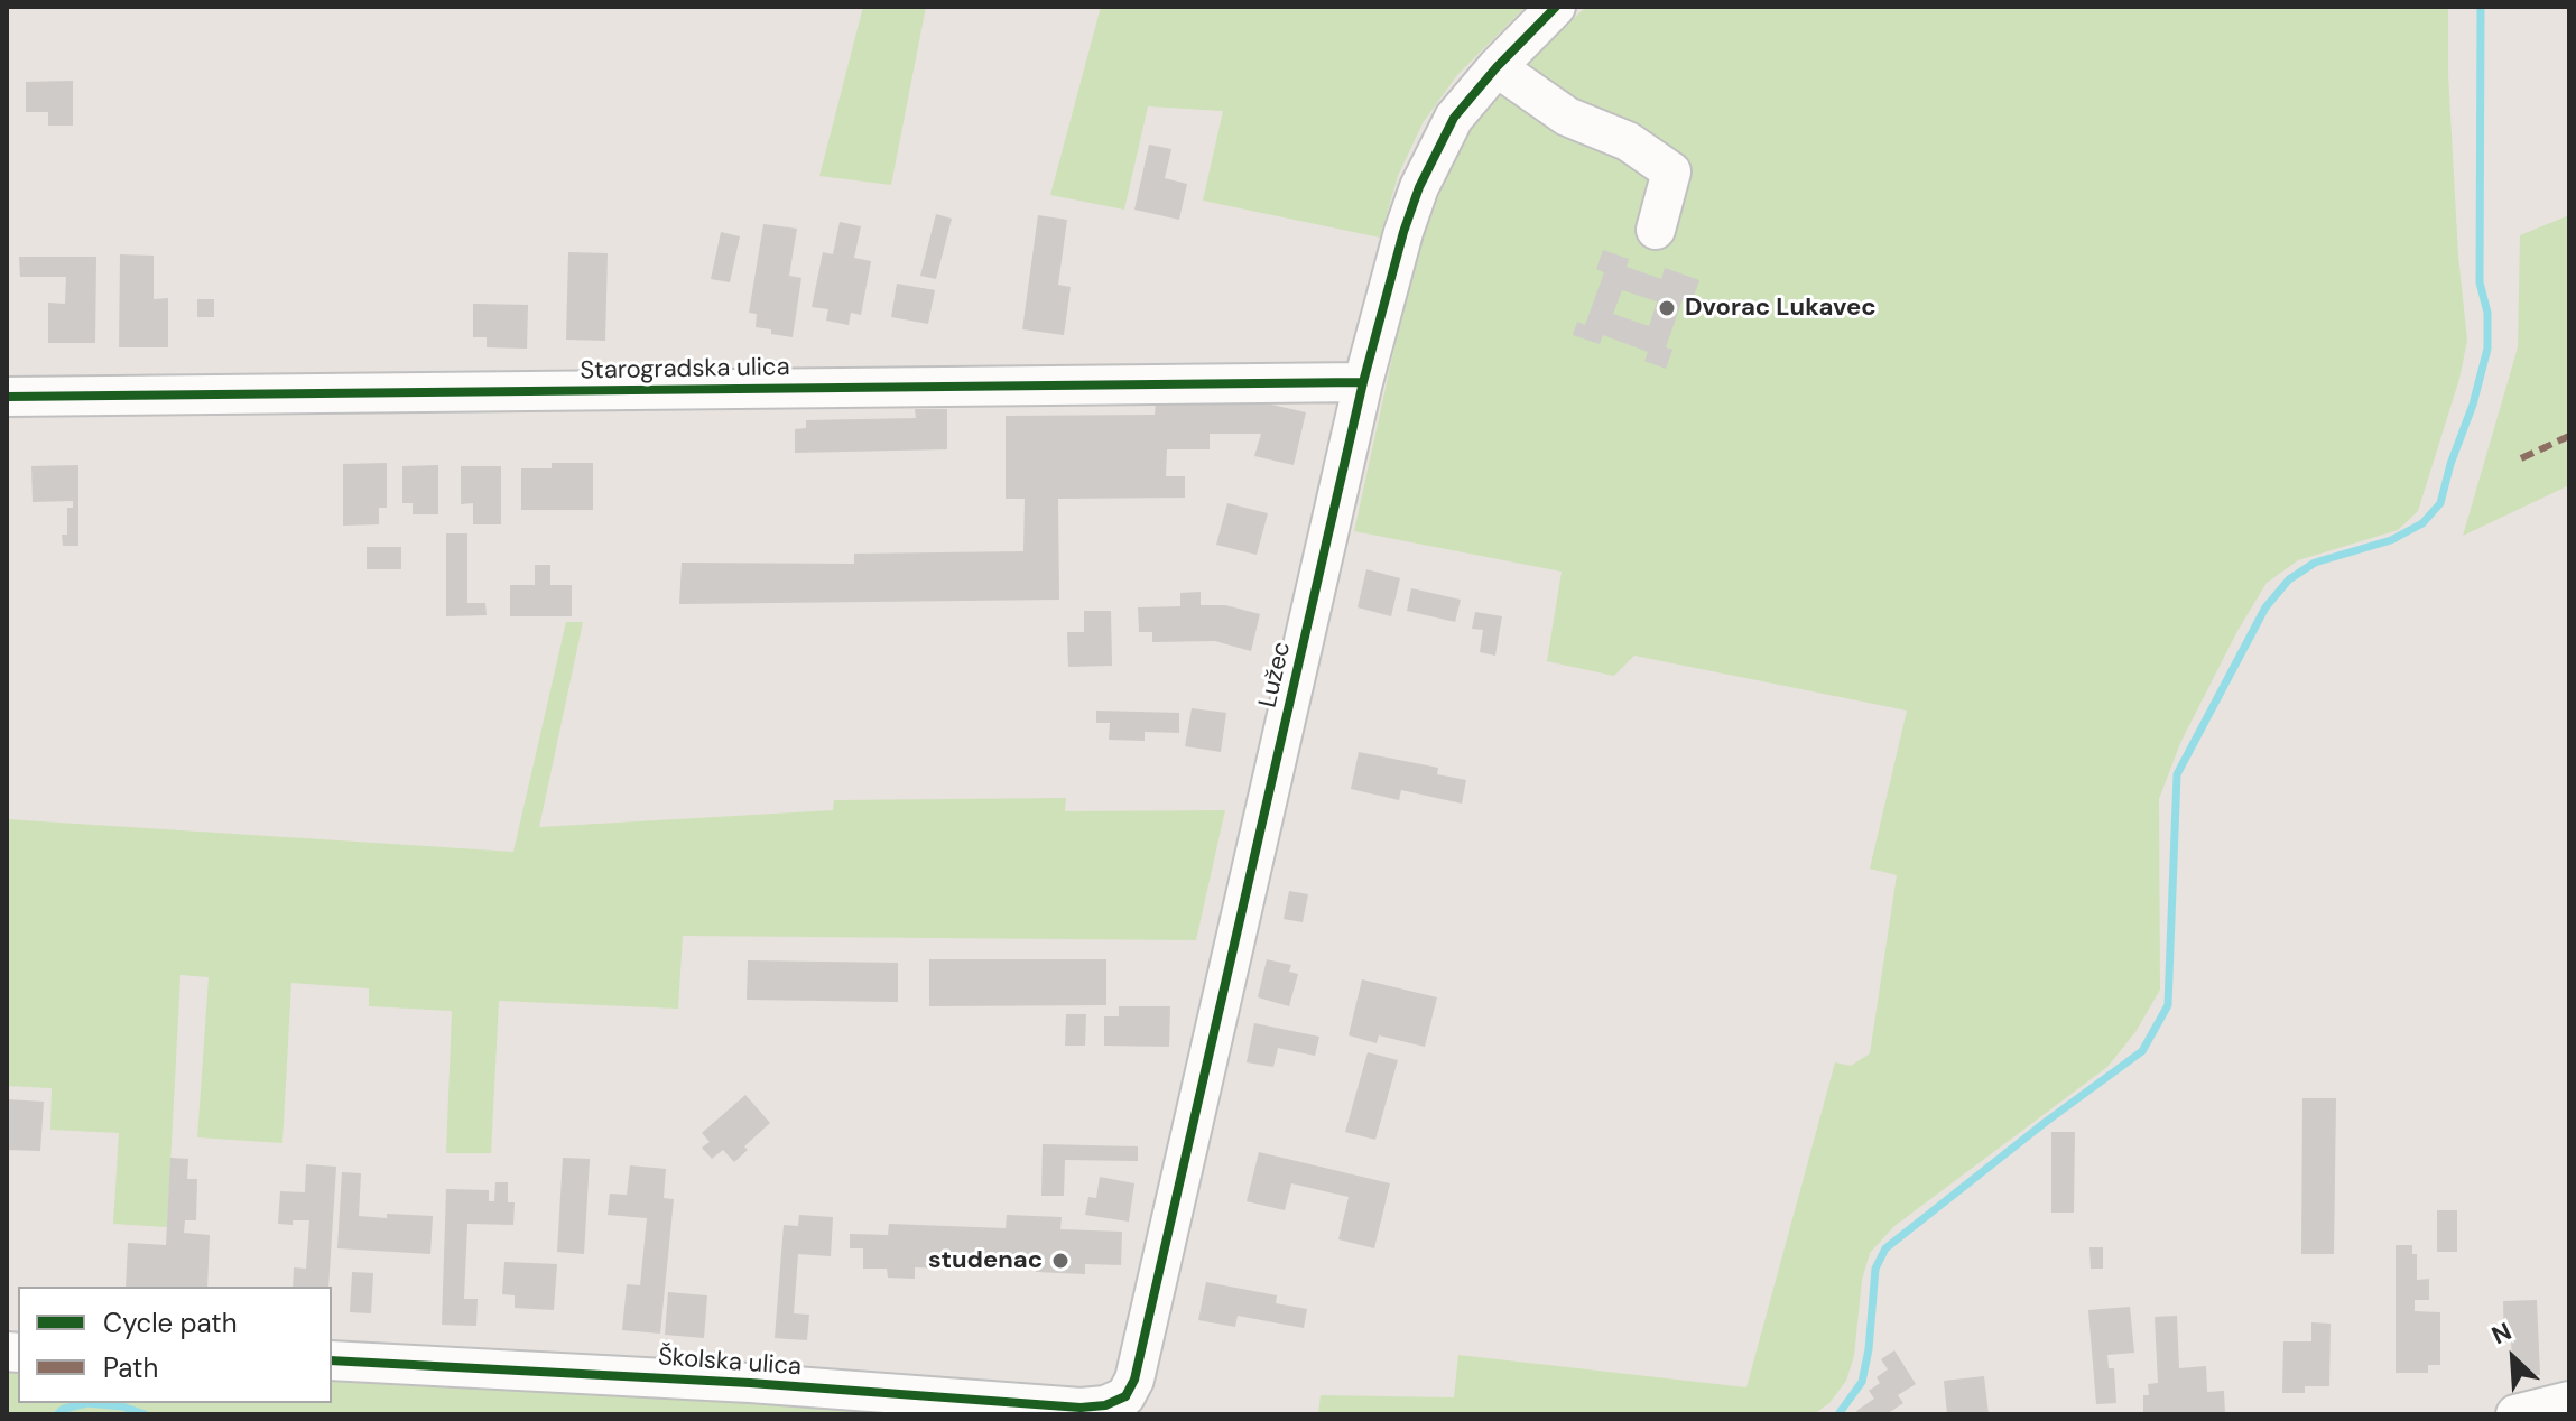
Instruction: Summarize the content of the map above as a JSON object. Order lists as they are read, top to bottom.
{
  "streets": {
    "street": ["Starogradska ulica", "Lužec", "Školska ulica"]
  },
  "crossings": [
    ["Starogradska ulica", "Lužec"],
    ["Lužec", "Školska ulica"]
  ],
  "places": ["Dvorac Lukavec", "studenac"],
  "legend": ["Cycle path", "Path"],
  "north": "top left"
}
